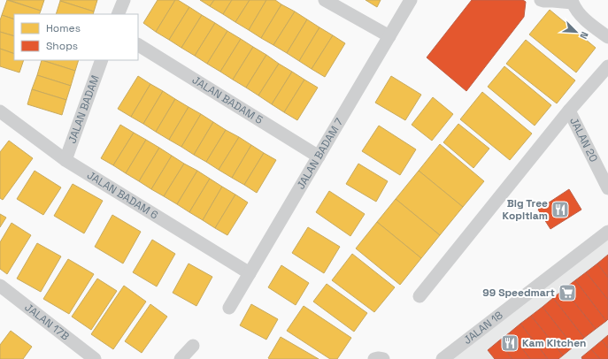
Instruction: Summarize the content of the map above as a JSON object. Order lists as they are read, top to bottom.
{
  "streets": {
    "street": [
      "JALAN BADAM 5",
      "JALAN BADAM",
      "JALAN 20",
      "JALAN BADAM 7",
      "JALAN BADAM 6",
      "JALAN 17B",
      "JALAN 18"
    ]
  },
  "crossings": [
    ["JALAN BADAM 5", "JALAN BADAM 7"],
    ["JALAN BADAM", "JALAN BADAM 6"],
    ["JALAN BADAM 7", "JALAN BADAM 6"]
  ],
  "places": {
    "restaurant": ["Big Tree Kopitiam", "Kam Kitchen"],
    "supermarket": ["99 Speedmart"]
  },
  "legend": ["Homes", "Shops"],
  "north": "bottom right"
}
